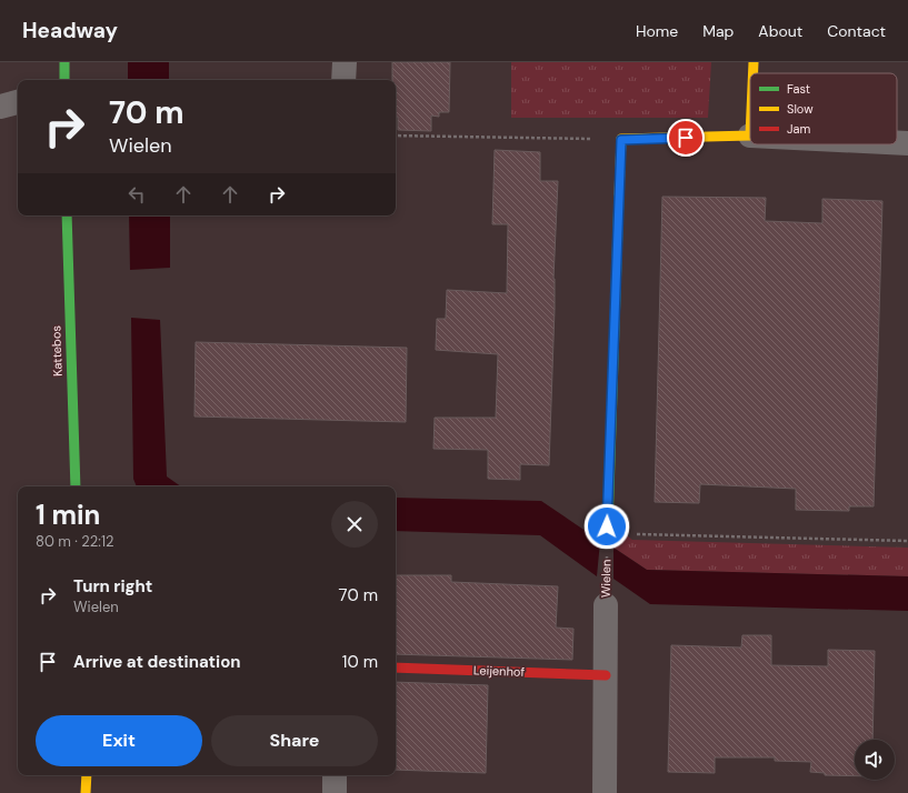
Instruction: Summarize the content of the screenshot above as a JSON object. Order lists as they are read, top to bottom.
{
  "streets": {
    "street": ["Kattebos", "Wielen", "Leijenhof"]
  },
  "crossings": [
    ["Wielen", "Leijenhof"]
  ],
  "legend": ["Fast", "Slow", "Jam"],
  "page": {
    "header": "Headway",
    "nav": [
      "Home",
      "Map",
      "About",
      "Contact"
    ],
    "turn": ["70 m", "Wielen"],
    "heading": ["1 min", "80 m · 22:12"],
    "list": [
      {
        "name": "Turn right",
        "note": "Wielen",
        "value": "70 m"
      },
      {
        "name": "Arrive at destination",
        "value": "10 m"
      }
    ],
    "buttons": ["Exit", "Share"]
  }
}
